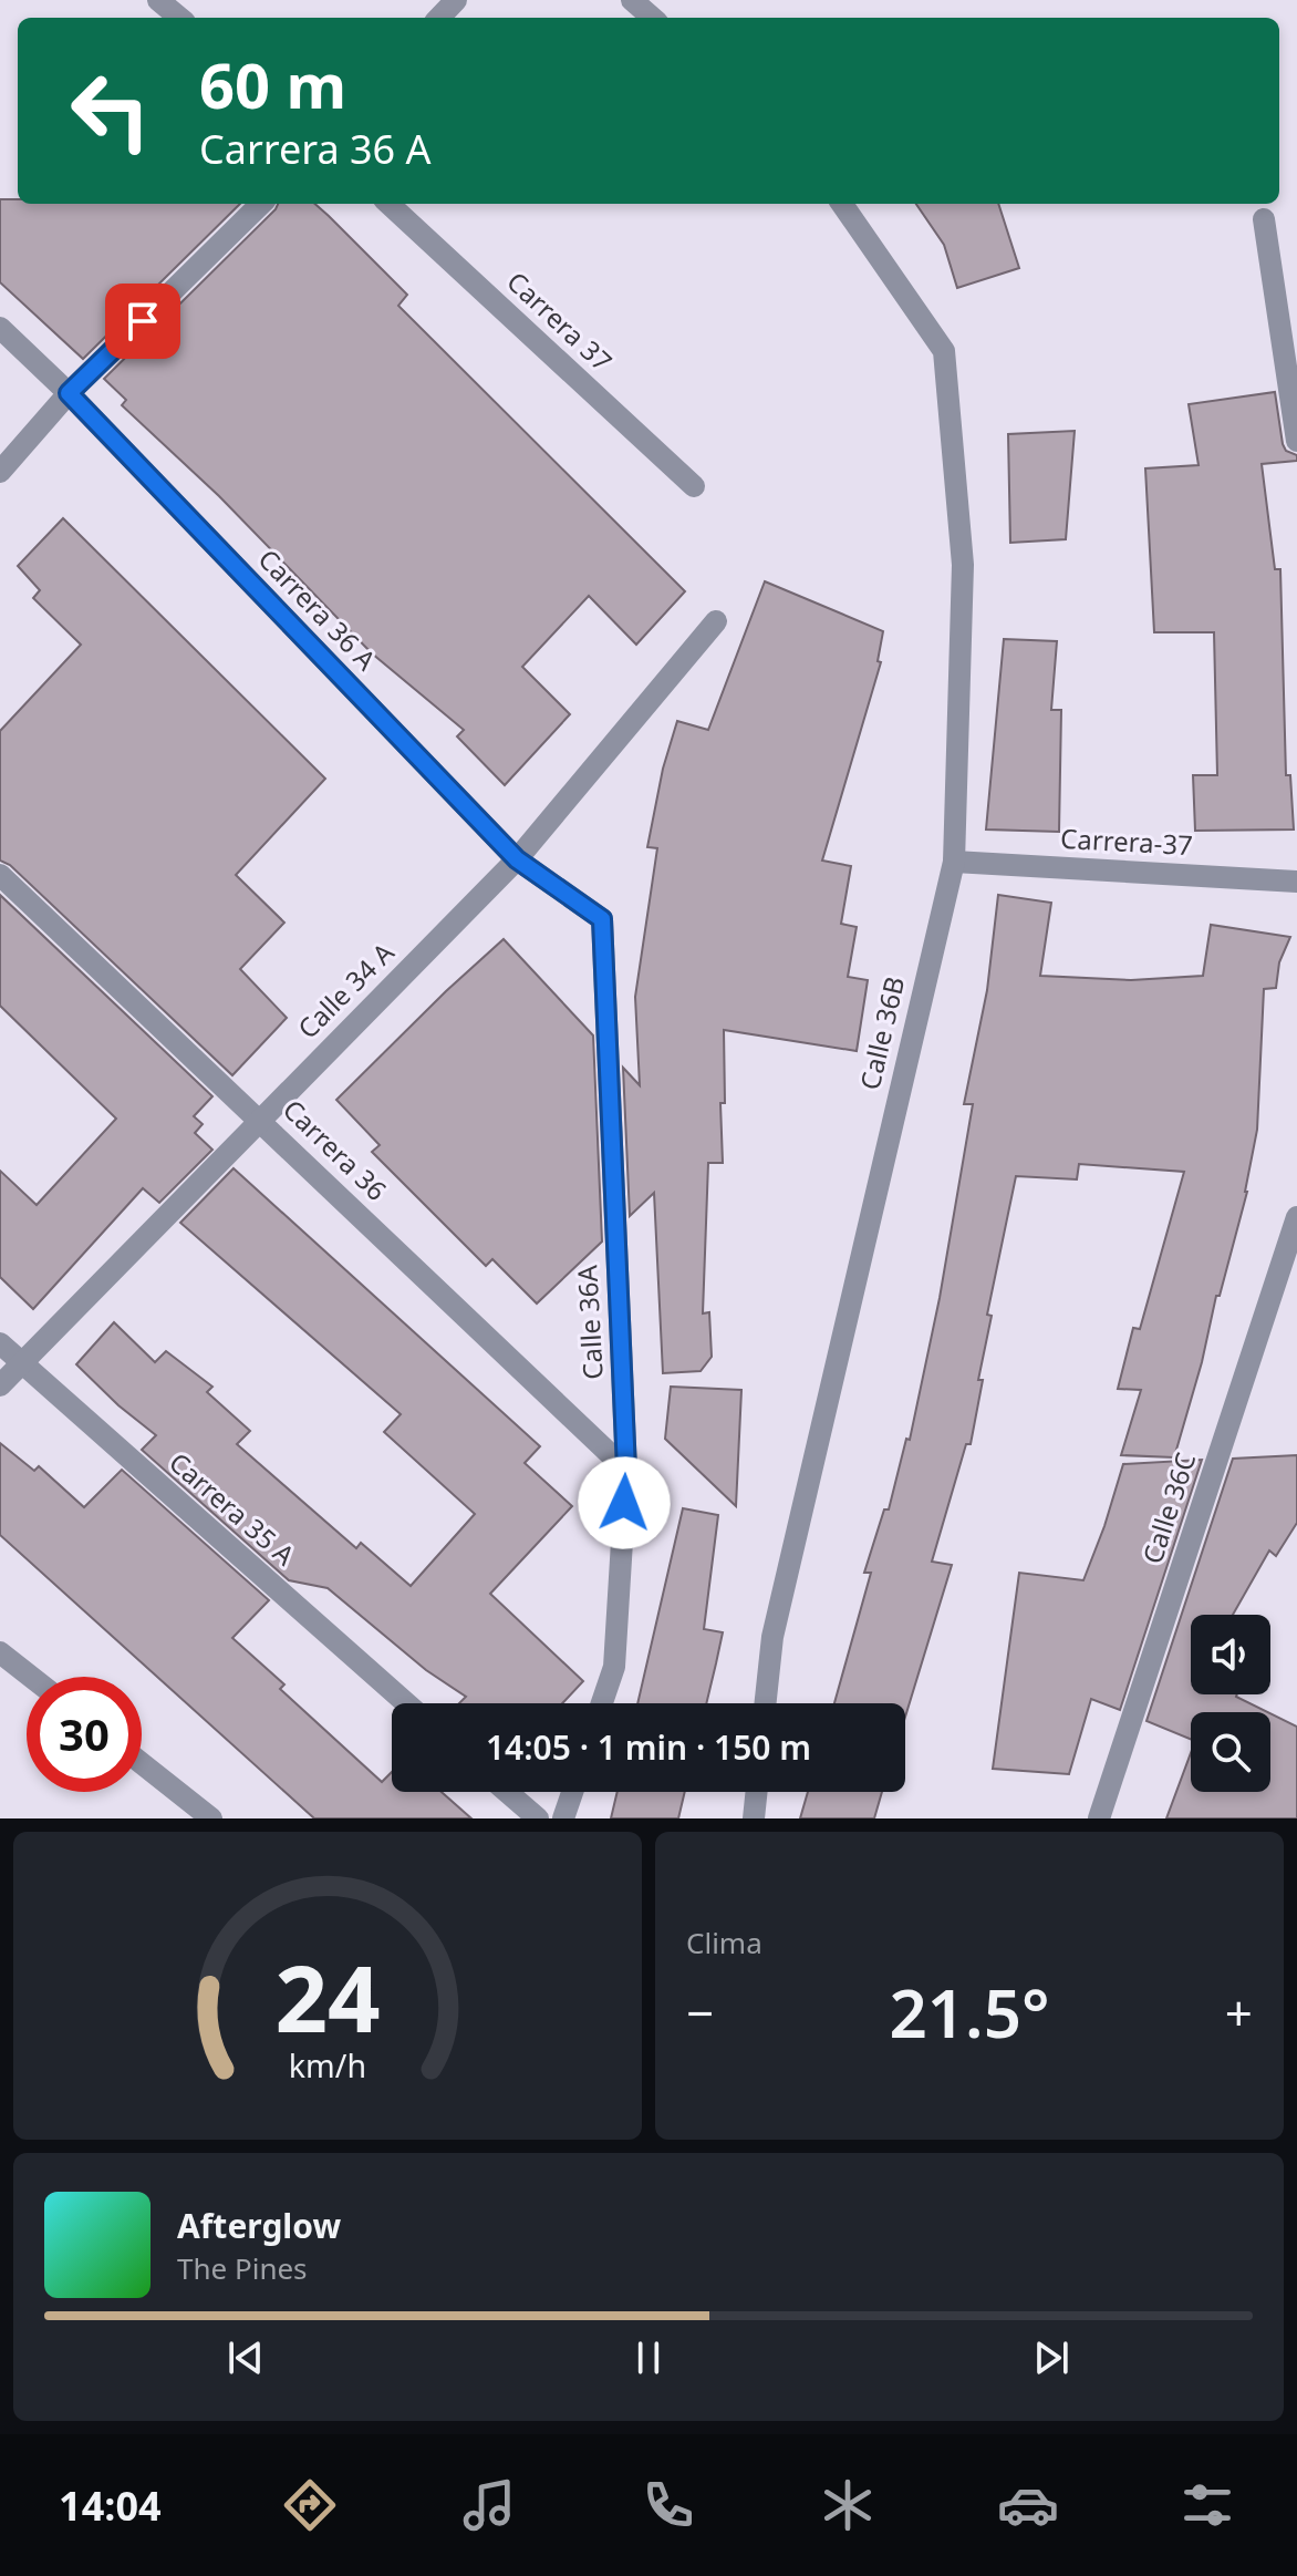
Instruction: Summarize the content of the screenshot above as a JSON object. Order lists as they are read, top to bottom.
{
  "streets": {
    "street": [
      "Carrera 37",
      "Carrera 36 A",
      "Carrera-37",
      "Calle 34 A",
      "Calle 36B",
      "Carrera 36",
      "Calle 36A",
      "Calle 36C",
      "Carrera 35 A"
    ]
  },
  "crossings": [
    ["Carrera 36 A", "Calle 34 A"],
    ["Carrera 36 A", "Calle 36A"],
    ["Carrera-37", "Calle 36B"],
    ["Calle 34 A", "Carrera 36"],
    ["Calle 34 A", "Carrera 35 A"],
    ["Carrera 36", "Calle 36A"]
  ],
  "page": {
    "turn": ["60 m", "Carrera 36 A"],
    "limit": "30",
    "trip": "14:05 · 1 min · 150 m",
    "tile": "Clima",
    "heat": ["−", "21.5°", "+"],
    "song": ["Afterglow", "The Pines"],
    "tabs": "14:04",
    "gauge": ["24", "km/h"]
  }
}
